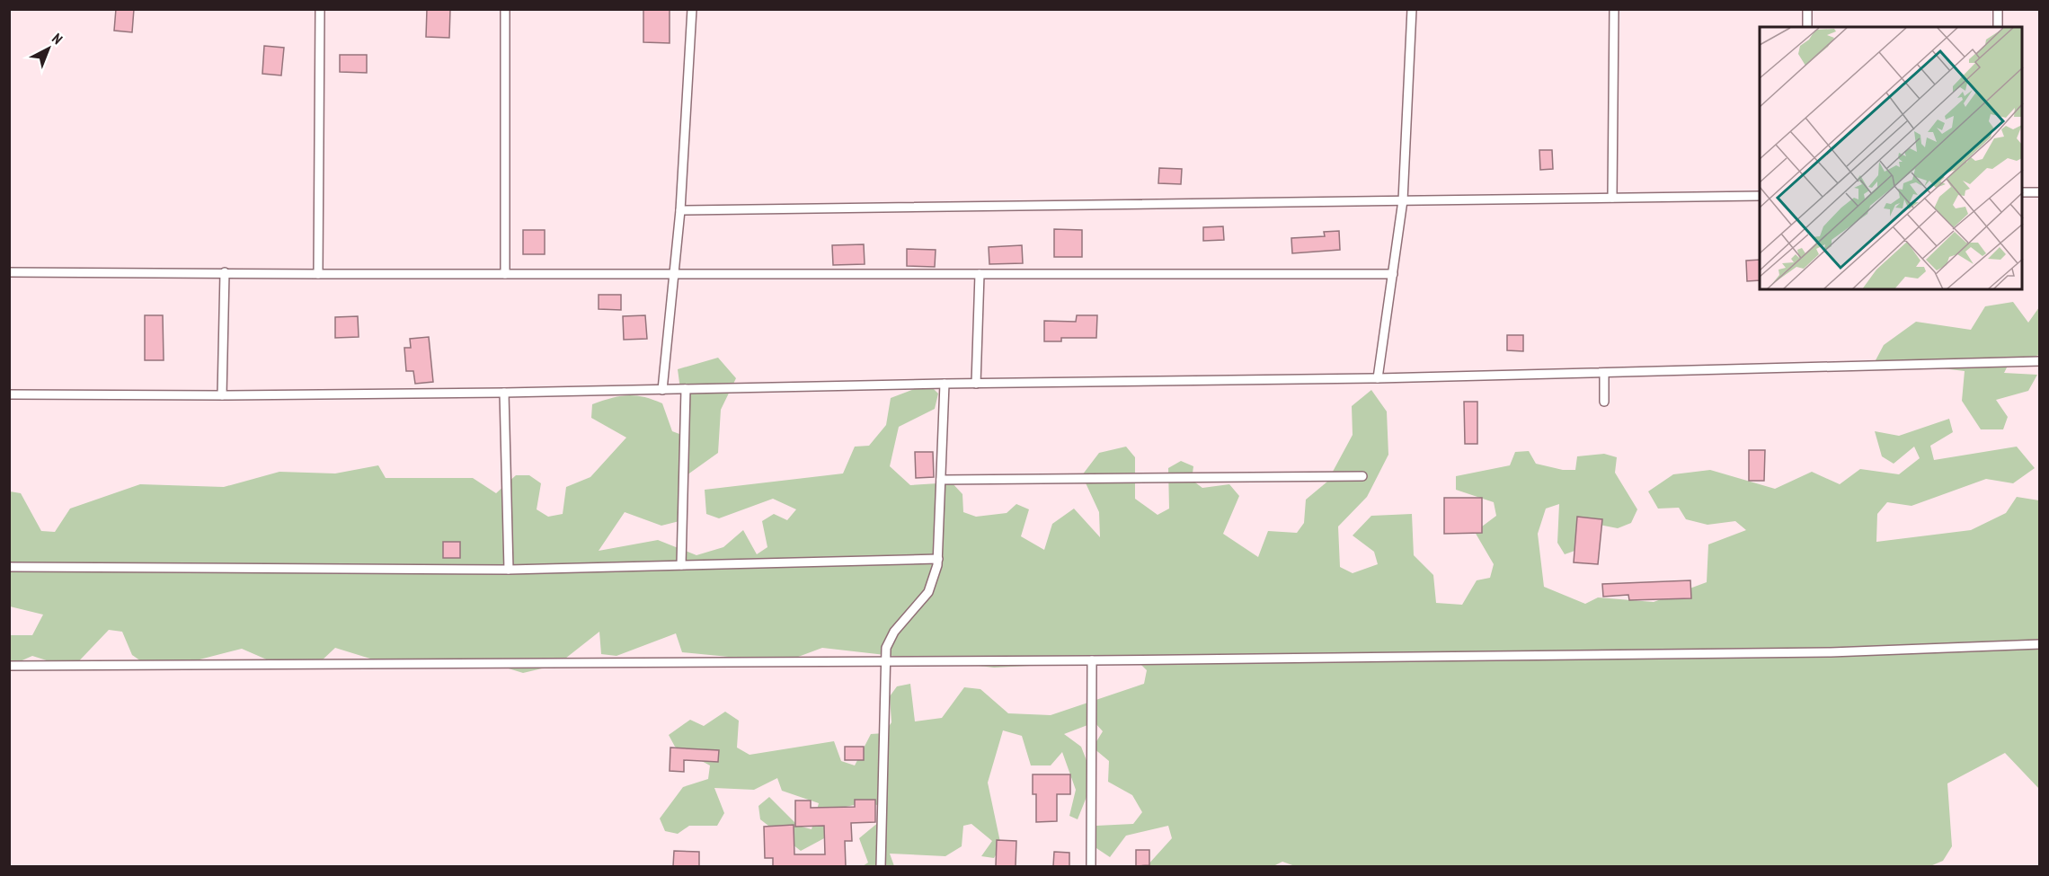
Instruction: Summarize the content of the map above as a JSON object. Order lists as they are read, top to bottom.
{
  "north": "top right"
}
